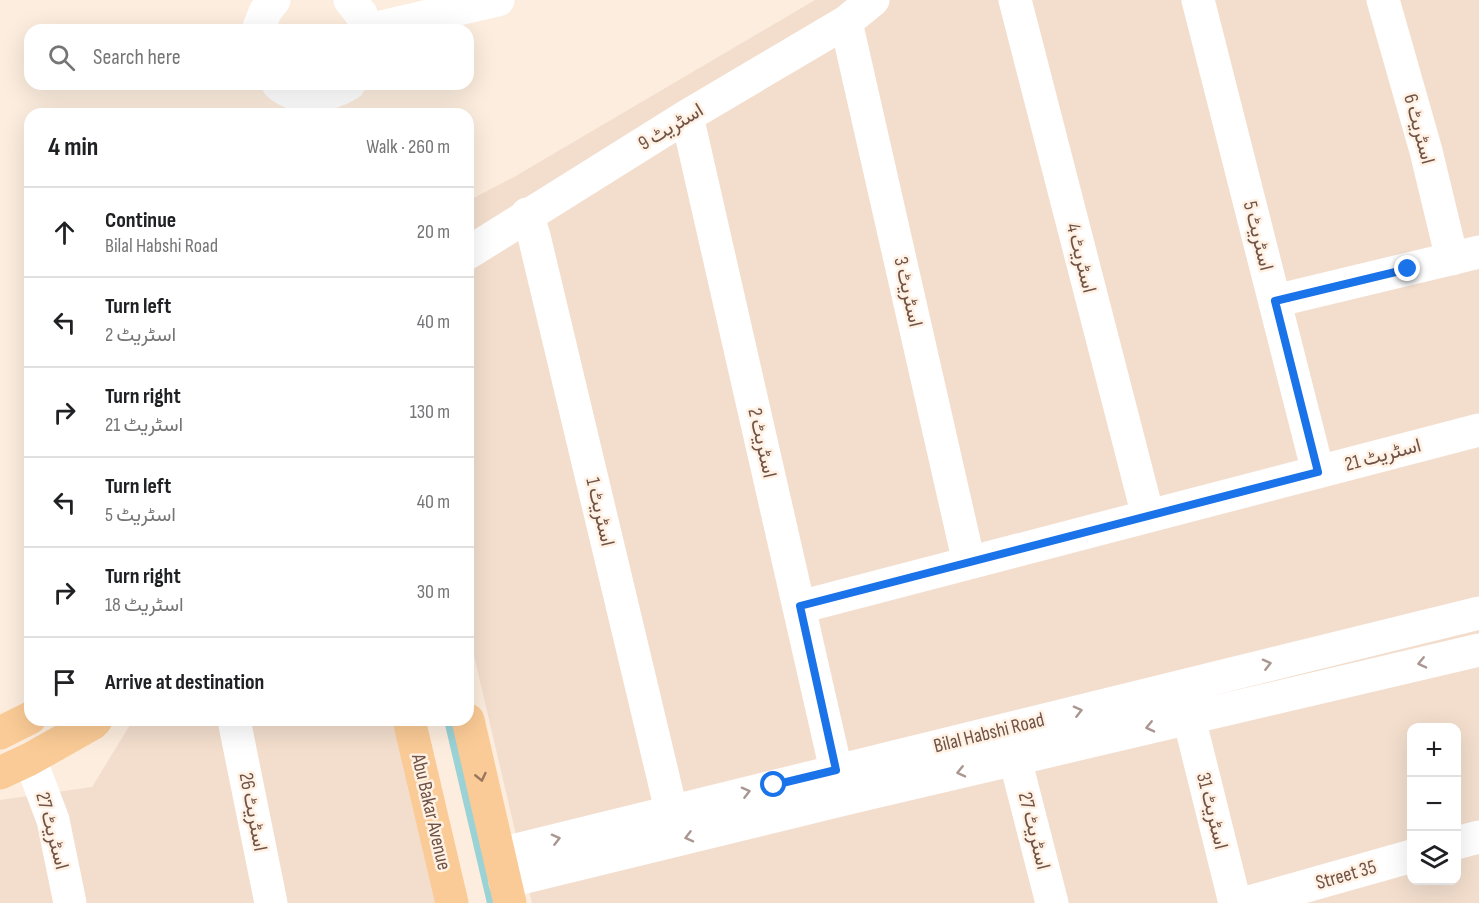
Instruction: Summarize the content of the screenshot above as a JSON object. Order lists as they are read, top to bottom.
{
  "streets": {
    "main road": ["Abu Bakar Avenue"],
    "street": [
      "اسٹریٹ 9",
      "اسٹریٹ 6",
      "اسٹریٹ 5",
      "اسٹریٹ 4",
      "اسٹریٹ 3",
      "اسٹریٹ 2",
      "اسٹریٹ 21",
      "اسٹریٹ 1",
      "Bilal Habshi Road",
      "اسٹریٹ 31",
      "اسٹریٹ 26",
      "اسٹریٹ 27",
      "Street 35"
    ]
  },
  "crossings": [
    ["اسٹریٹ 9", "اسٹریٹ 3"],
    ["اسٹریٹ 9", "اسٹریٹ 2"],
    ["اسٹریٹ 9", "اسٹریٹ 1"],
    ["اسٹریٹ 5", "اسٹریٹ 21"],
    ["اسٹریٹ 4", "اسٹریٹ 21"],
    ["اسٹریٹ 3", "اسٹریٹ 21"],
    ["اسٹریٹ 2", "اسٹریٹ 21"],
    ["اسٹریٹ 2", "Bilal Habshi Road"],
    ["اسٹریٹ 1", "Bilal Habshi Road"],
    ["Bilal Habshi Road", "اسٹریٹ 31"],
    ["Bilal Habshi Road", "اسٹریٹ 27"]
  ],
  "page": {
    "search": "Search here",
    "heading": ["4 min", "Walk · 260 m"],
    "list": [
      ["Continue", "Bilal Habshi Road", "20 m"],
      ["Turn left", "اسٹریٹ 2", "40 m"],
      ["Turn right", "اسٹریٹ 21", "130 m"],
      ["Turn left", "اسٹریٹ 5", "40 m"],
      ["Turn right", "اسٹریٹ 18", "30 m"],
      "Arrive at destination"
    ],
    "map_buttons": ["+", "−"]
  }
}
